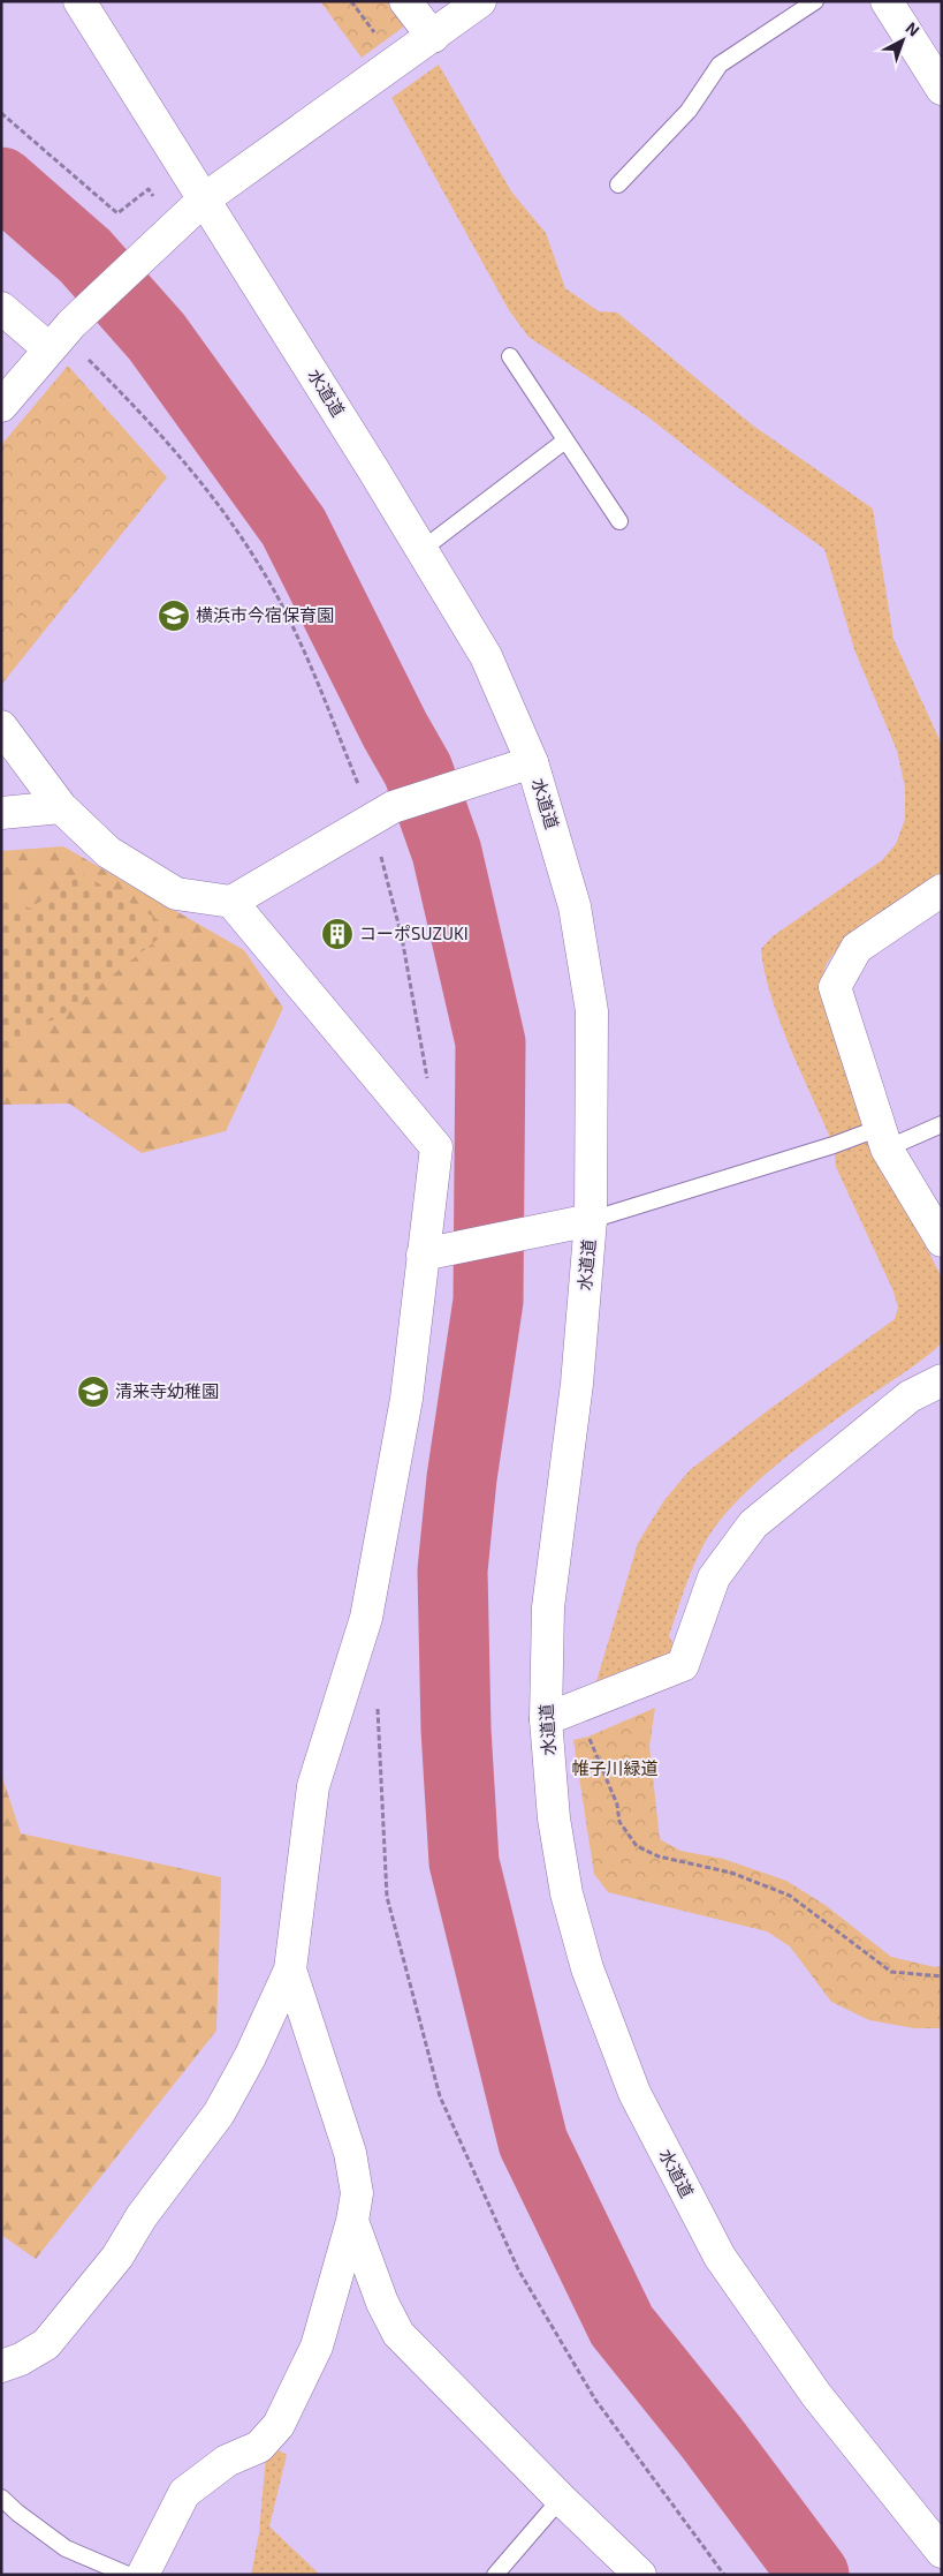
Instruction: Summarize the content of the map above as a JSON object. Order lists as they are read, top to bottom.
{
  "streets": {
    "main road": ["水道道"]
  },
  "parks": ["帷子川緑道"],
  "places": {
    "school or university": ["横浜市今宿保育園", "清来寺幼稚園"],
    "building": ["コーポSUZUKI"]
  },
  "north": "top right"
}
